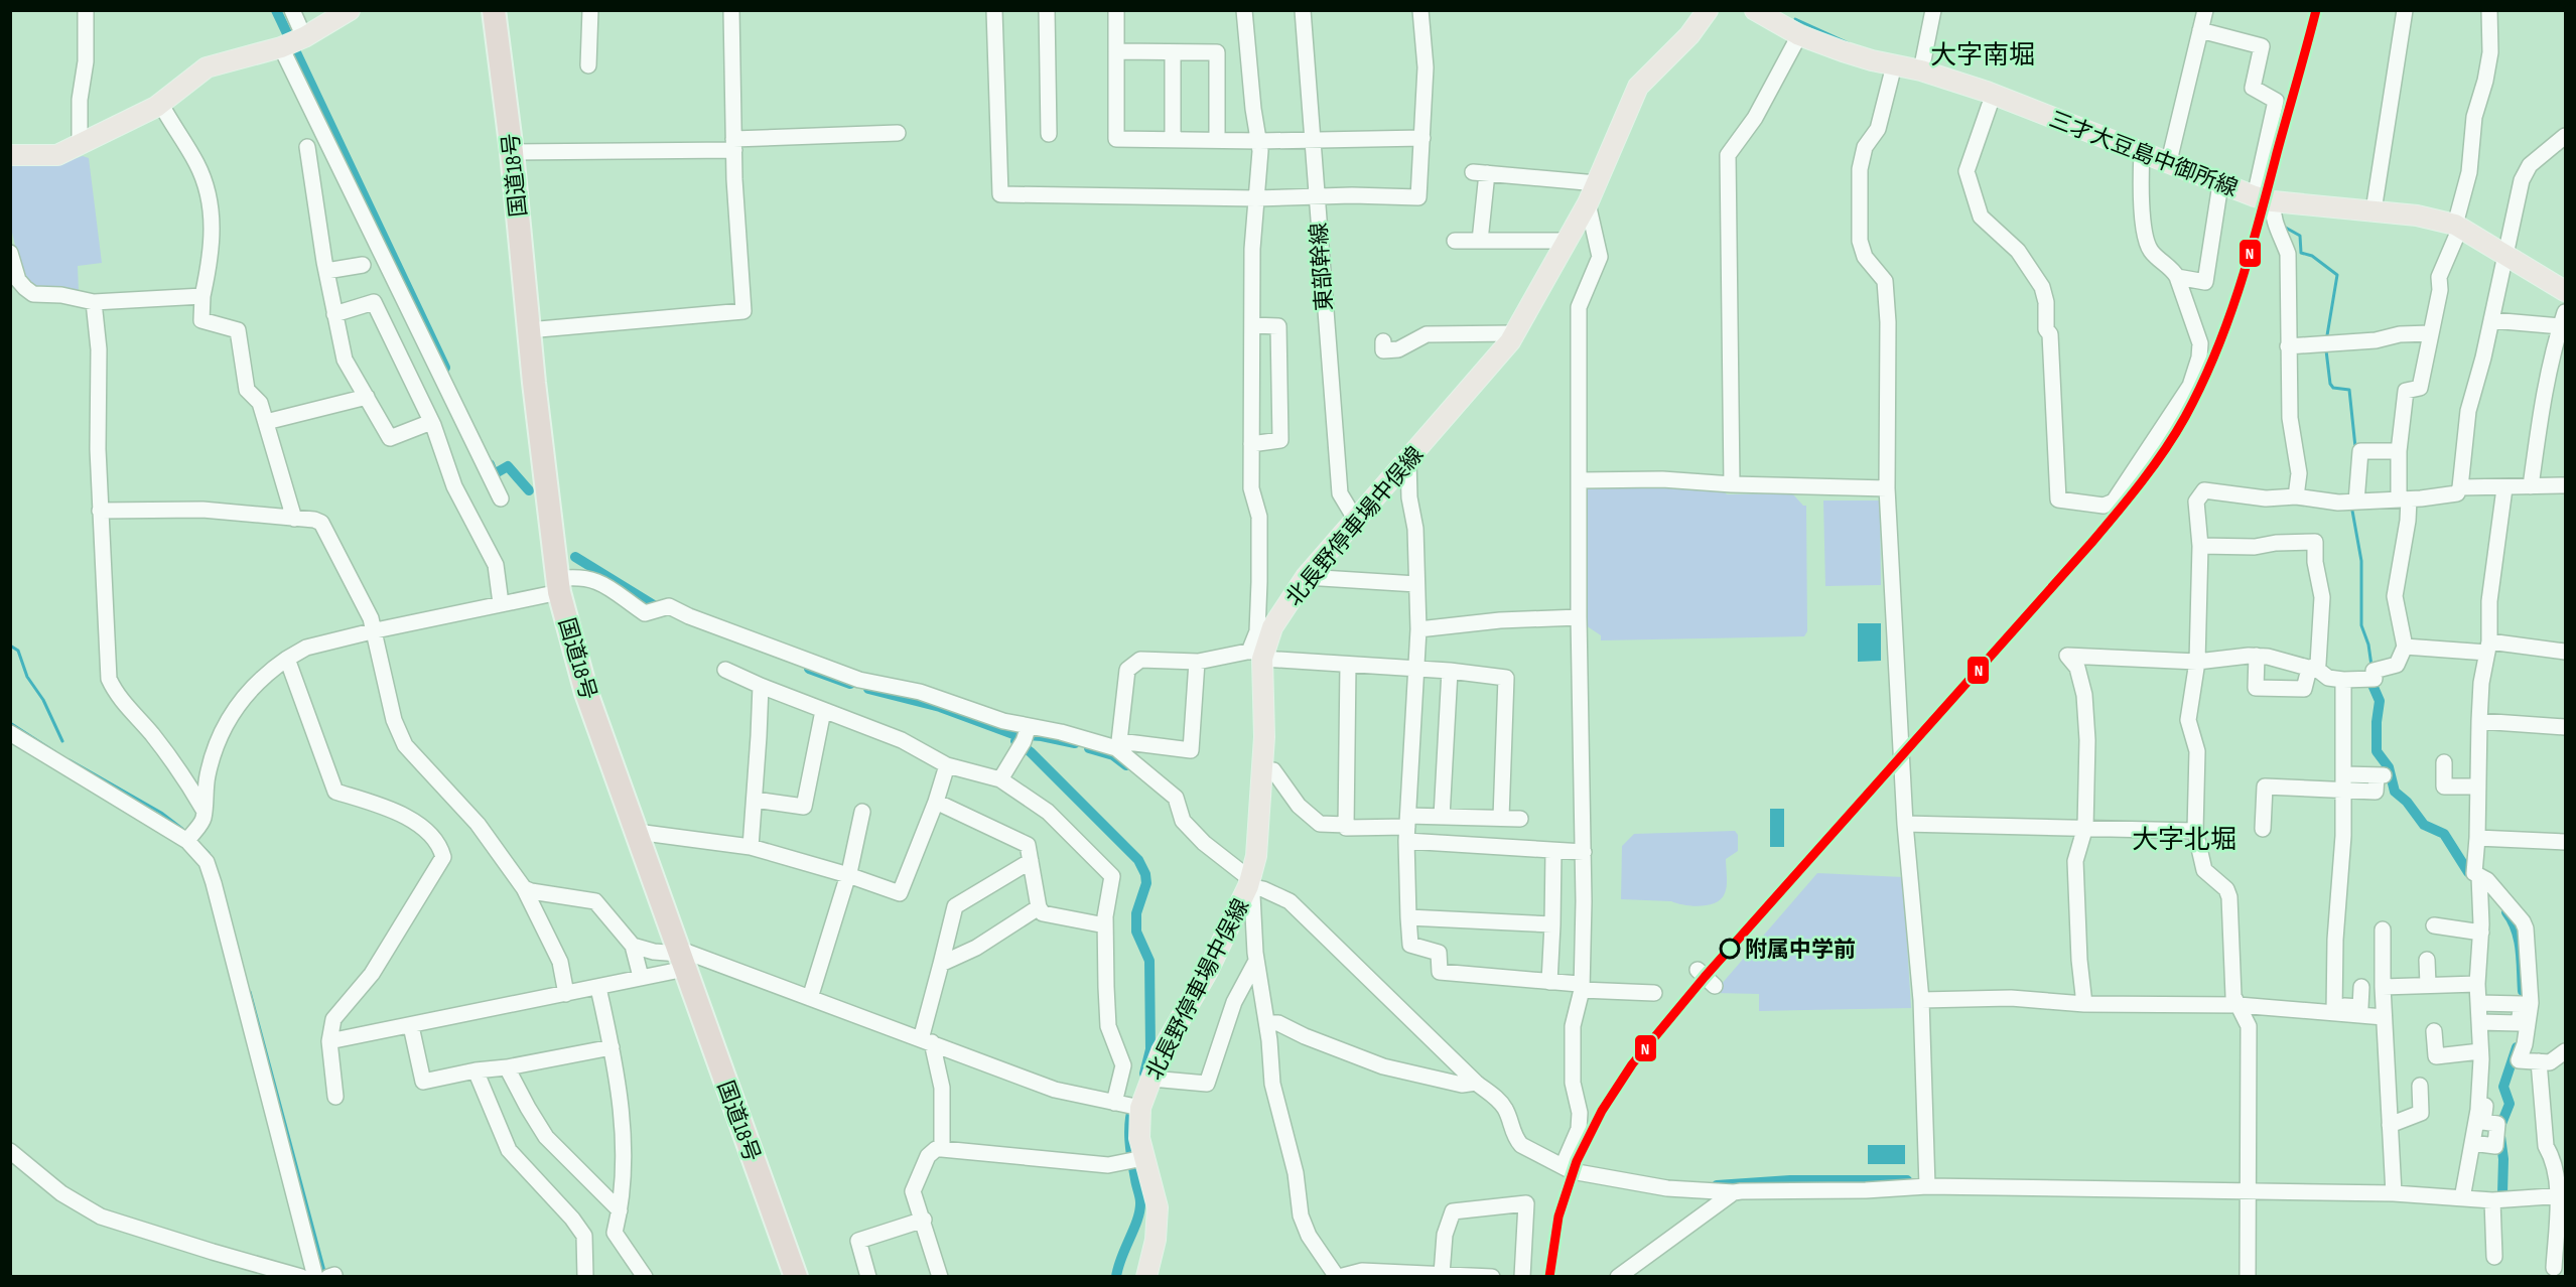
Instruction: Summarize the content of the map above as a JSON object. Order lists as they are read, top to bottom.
{
  "streets": {
    "highway": ["国道18号"],
    "main road": ["三才大豆島中御所線", "北長野停車場中俣線"],
    "street": ["東部幹線"]
  },
  "crossings": [
    ["東部幹線", "北長野停車場中俣線"]
  ],
  "districts": ["大字南堀", "大字北堀"],
  "places": ["附属中学前"],
  "lines": ["transit line N"]
}
